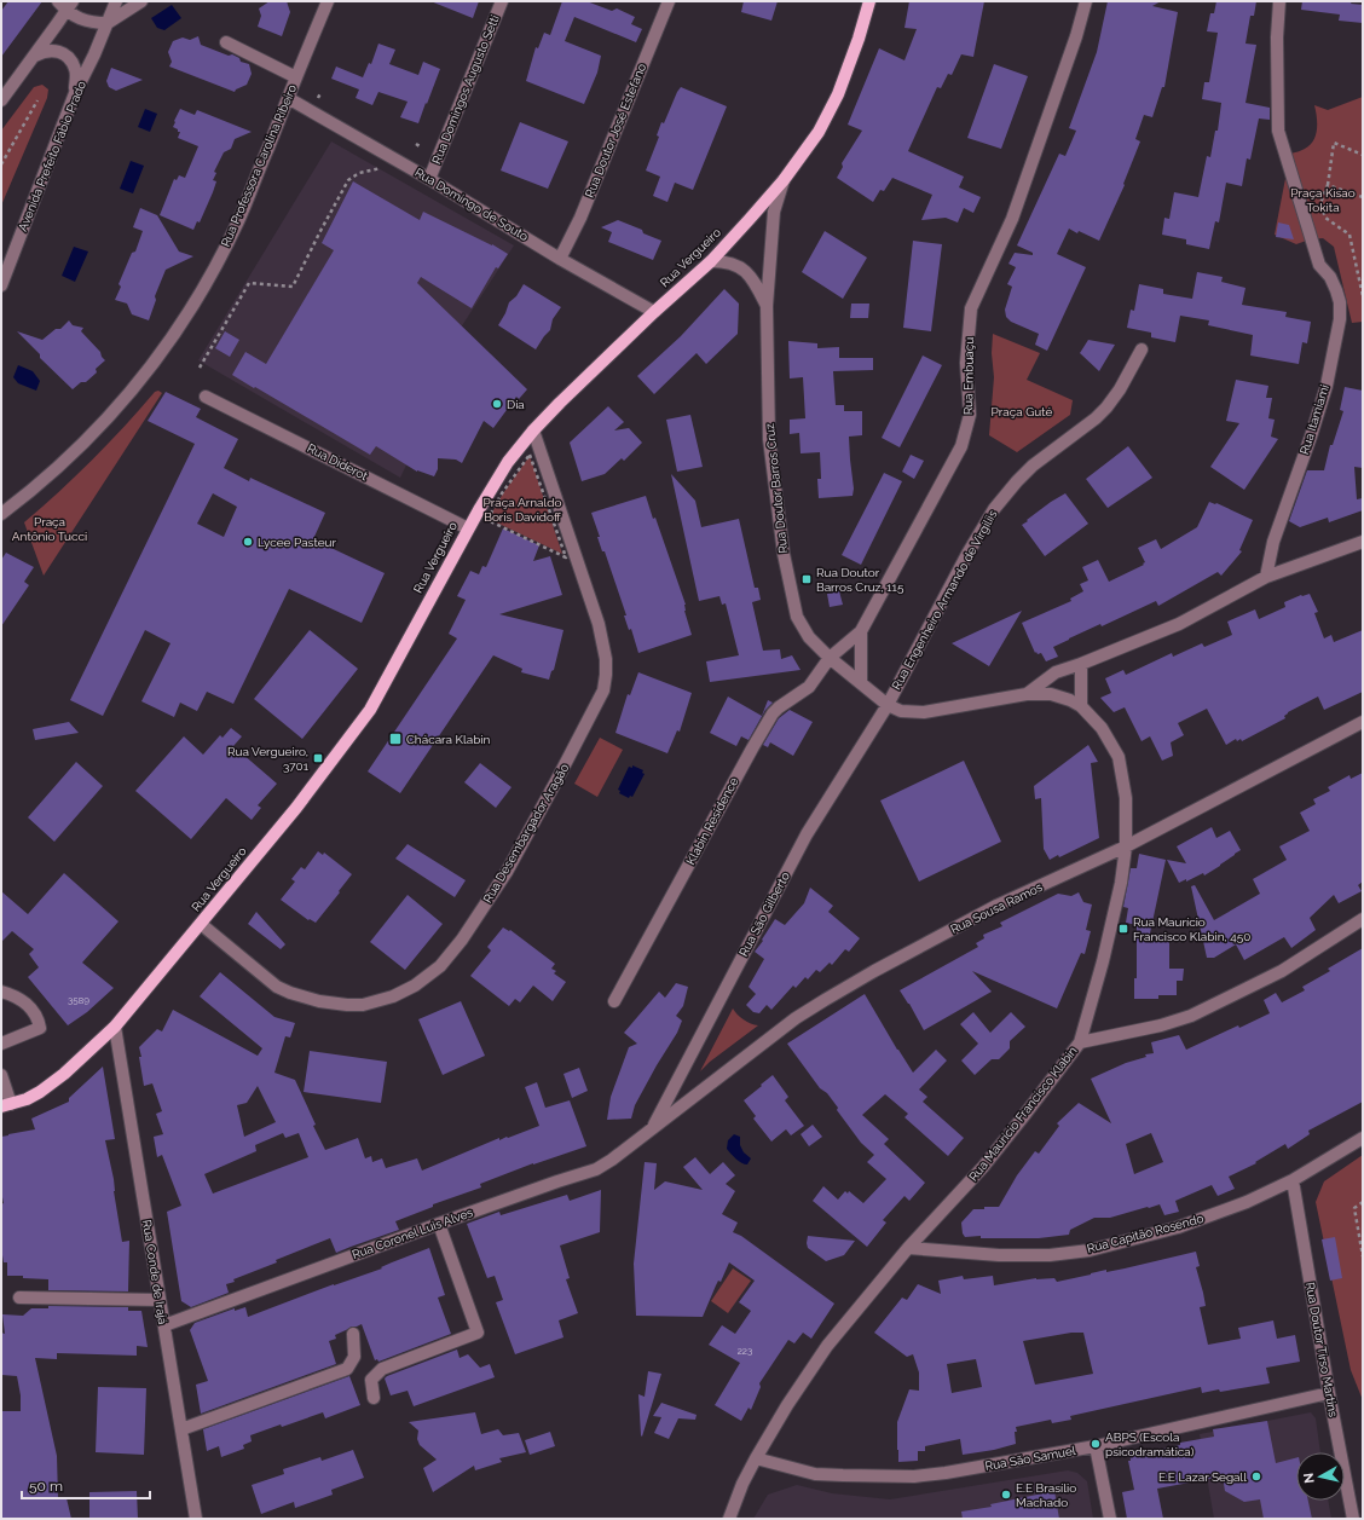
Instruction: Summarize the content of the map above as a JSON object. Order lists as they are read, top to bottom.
{
  "streets": {
    "main road": ["Rua Vergueiro"],
    "street": [
      "Rua Domingos Augusto Setti",
      "Rua Doutor José Estefano",
      "Avenida Prefeito Fábio Prado",
      "Rua Professora Carolina Ribeiro",
      "Rua Domingo de Souto",
      "Rua Embuaçu",
      "Rua Itamiami",
      "Rua Diderot",
      "Rua Doutor Barros Cruz",
      "Rua Engenheiro Armando de Virgiliis",
      "Klabin Residence",
      "Rua Desembargador Aragão",
      "Rua Sousa Ramos",
      "Rua São Gilberto",
      "Rua Maurício Francisco Klabin",
      "Rua Coronel Luis Alves",
      "Rua Capitão Rosendo",
      "Rua Conde de Irajá",
      "Rua Doutor Tirso Martins",
      "Rua São Samuel"
    ]
  },
  "crossings": [
    ["Rua Domingos Augusto Setti", "Rua Domingo de Souto"],
    ["Rua Doutor José Estefano", "Rua Domingo de Souto"],
    ["Rua Professora Carolina Ribeiro", "Rua Domingo de Souto"],
    ["Rua Domingo de Souto", "Rua Vergueiro"],
    ["Rua Vergueiro", "Rua Diderot"],
    ["Rua Vergueiro", "Rua Doutor Barros Cruz"],
    ["Rua Vergueiro", "Rua Desembargador Aragão"],
    ["Rua Vergueiro", "Rua Conde de Irajá"],
    ["Rua Embuaçu", "Rua Doutor Barros Cruz"],
    ["Rua Embuaçu", "Klabin Residence"],
    ["Rua Doutor Barros Cruz", "Rua Engenheiro Armando de Virgiliis"],
    ["Rua Doutor Barros Cruz", "Klabin Residence"],
    ["Rua Doutor Barros Cruz", "Rua São Gilberto"],
    ["Rua Engenheiro Armando de Virgiliis", "Rua São Gilberto"],
    ["Rua Sousa Ramos", "Rua São Gilberto"],
    ["Rua Sousa Ramos", "Rua Maurício Francisco Klabin"],
    ["Rua Sousa Ramos", "Rua Coronel Luis Alves"],
    ["Rua São Gilberto", "Rua Coronel Luis Alves"],
    ["Rua Maurício Francisco Klabin", "Rua Capitão Rosendo"],
    ["Rua Maurício Francisco Klabin", "Rua São Samuel"],
    ["Rua Coronel Luis Alves", "Rua Conde de Irajá"],
    ["Rua Capitão Rosendo", "Rua Doutor Tirso Martins"],
    ["Rua Doutor Tirso Martins", "Rua São Samuel"]
  ],
  "parks": [
    "Praça Kisao Tokita",
    "Praça Guté",
    "Praça Arnaldo Boris Davidoff",
    "Praça Antônio Tucci"
  ],
  "places": {
    "other": [
      "Dia",
      "Lycee Pasteur",
      "ABPS (Escola psicodramática)",
      "E.E Lazar Segall",
      "E.E Brasílio Machado"
    ],
    "transit": [
      "Rua Doutor Barros Cruz, 115",
      "Chácara Klabin",
      "Rua Vergueiro, 3701",
      "Rua Maurício Francisco Klabin, 450"
    ]
  },
  "house_numbers": ["3589", "223"],
  "scale_bar": "50 m",
  "north": "left"
}
